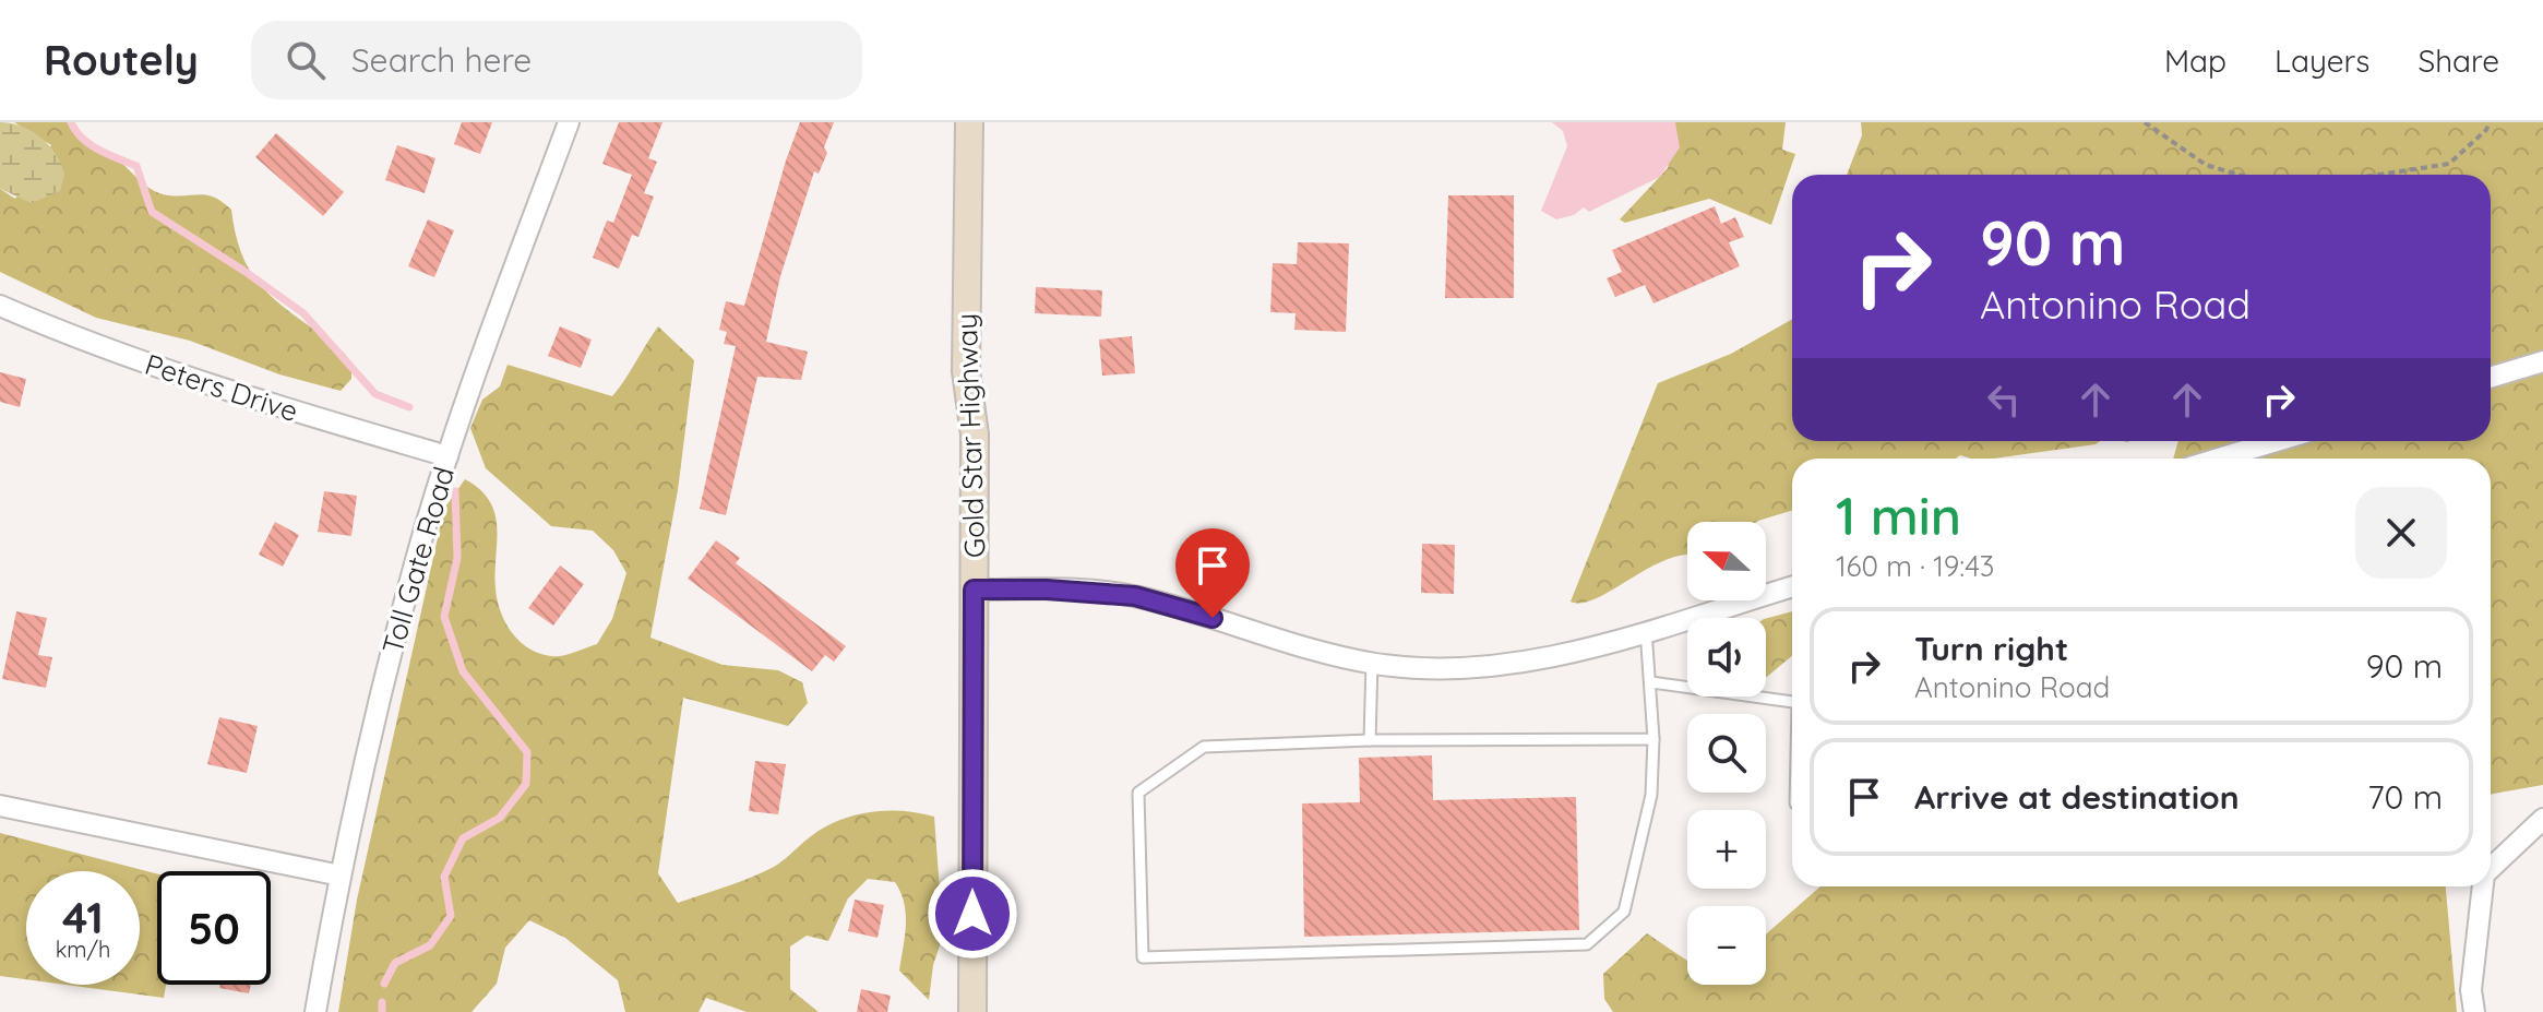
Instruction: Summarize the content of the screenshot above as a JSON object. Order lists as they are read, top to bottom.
{
  "streets": {
    "main road": ["Gold Star Highway"],
    "street": ["Peters Drive", "Toll Gate Road"]
  },
  "crossings": [
    ["Peters Drive", "Toll Gate Road"]
  ],
  "north": "left",
  "page": {
    "header": "Routely",
    "search": "Search here",
    "nav": ["Map", "Layers", "Share"],
    "turn": ["90 m", "Antonino Road"],
    "heading": ["1 min", "160 m · 19:43"],
    "map_buttons": ["+", "−"],
    "list": [
      {
        "name": "Turn right",
        "note": "Antonino Road",
        "value": "90 m"
      },
      {
        "name": "Arrive at destination",
        "value": "70 m"
      }
    ],
    "speed": "41 km/h",
    "limit": "50"
  }
}
